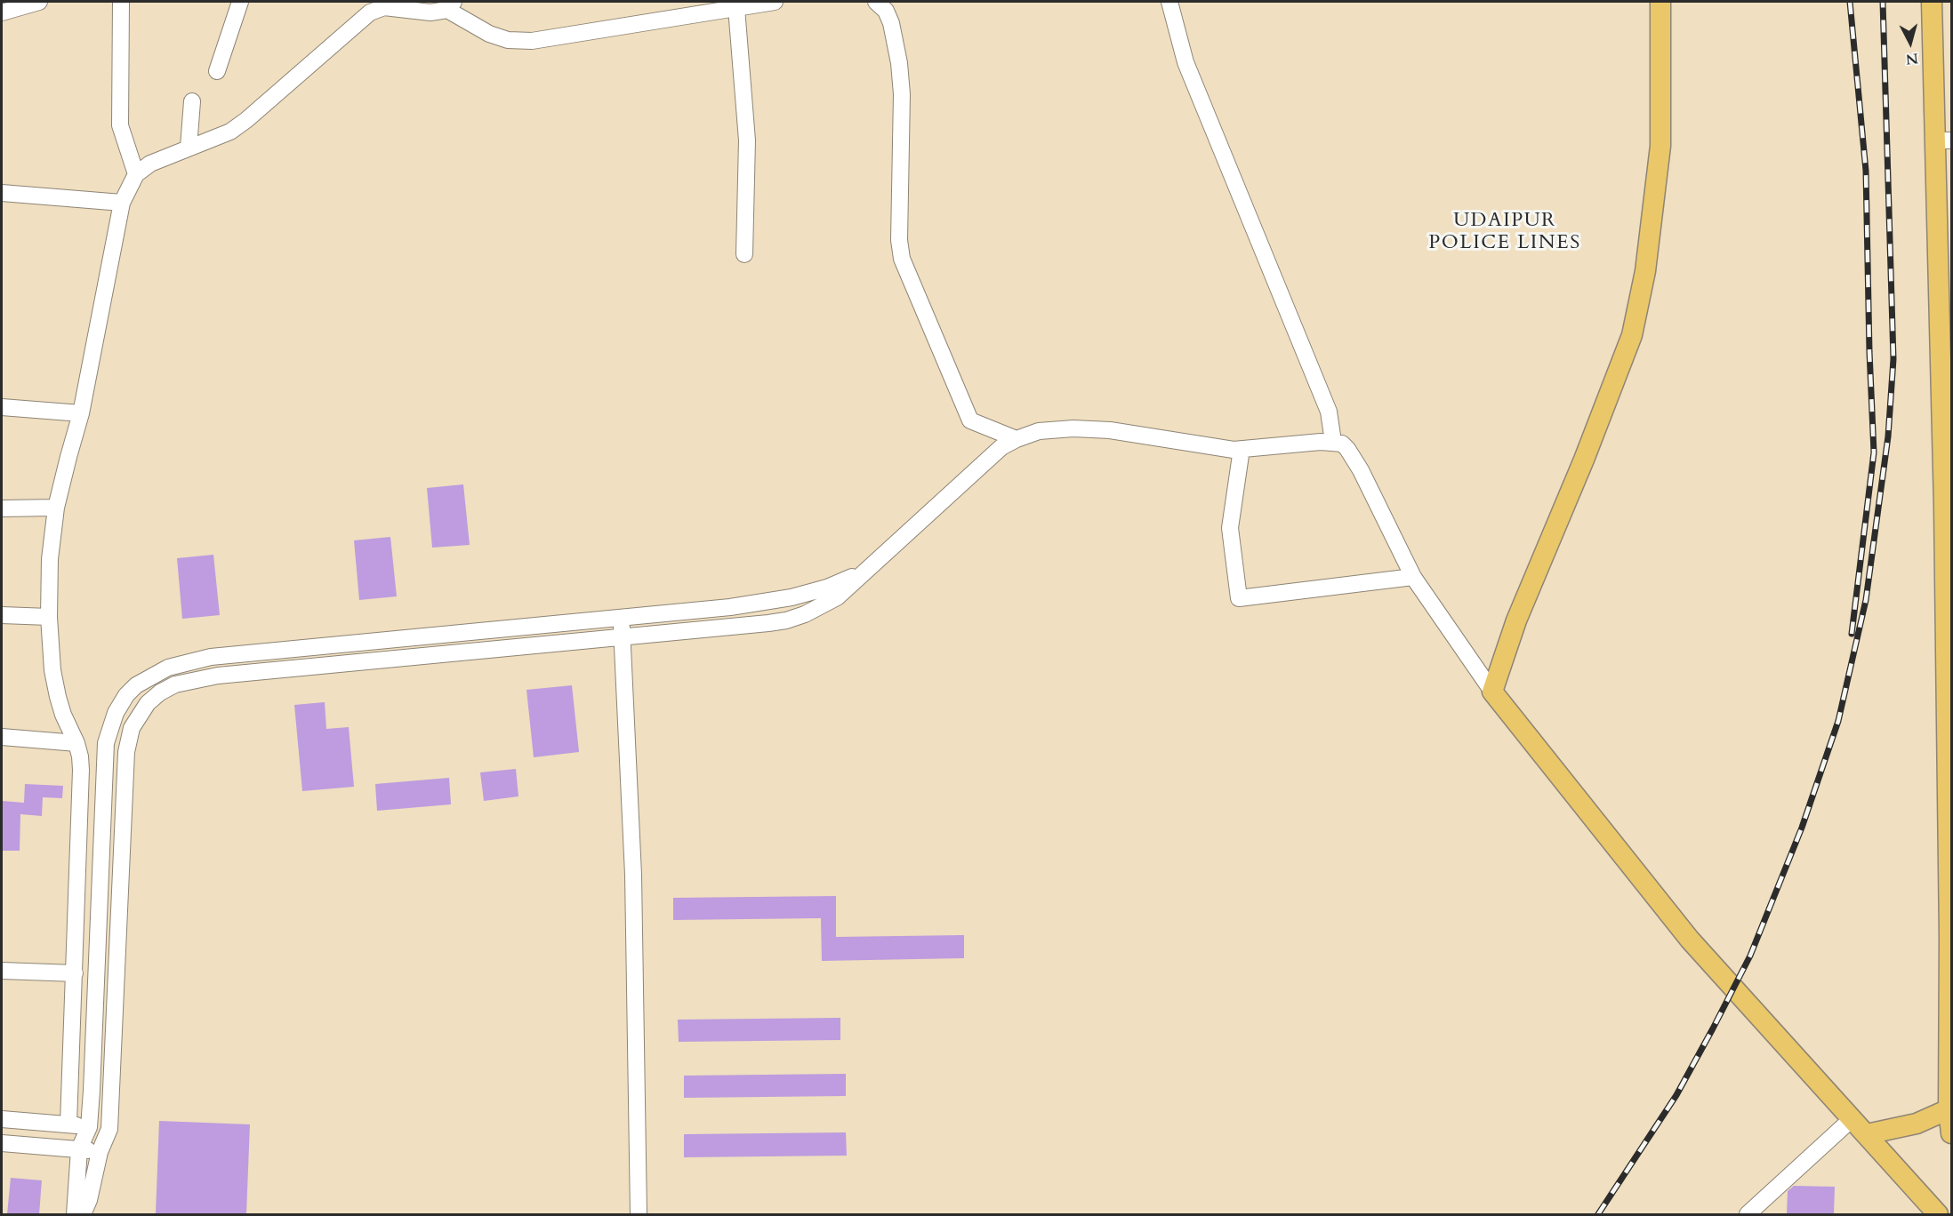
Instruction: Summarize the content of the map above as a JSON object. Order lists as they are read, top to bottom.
{
  "districts": ["UDAIPUR POLICE LINES"],
  "north": "bottom"
}
